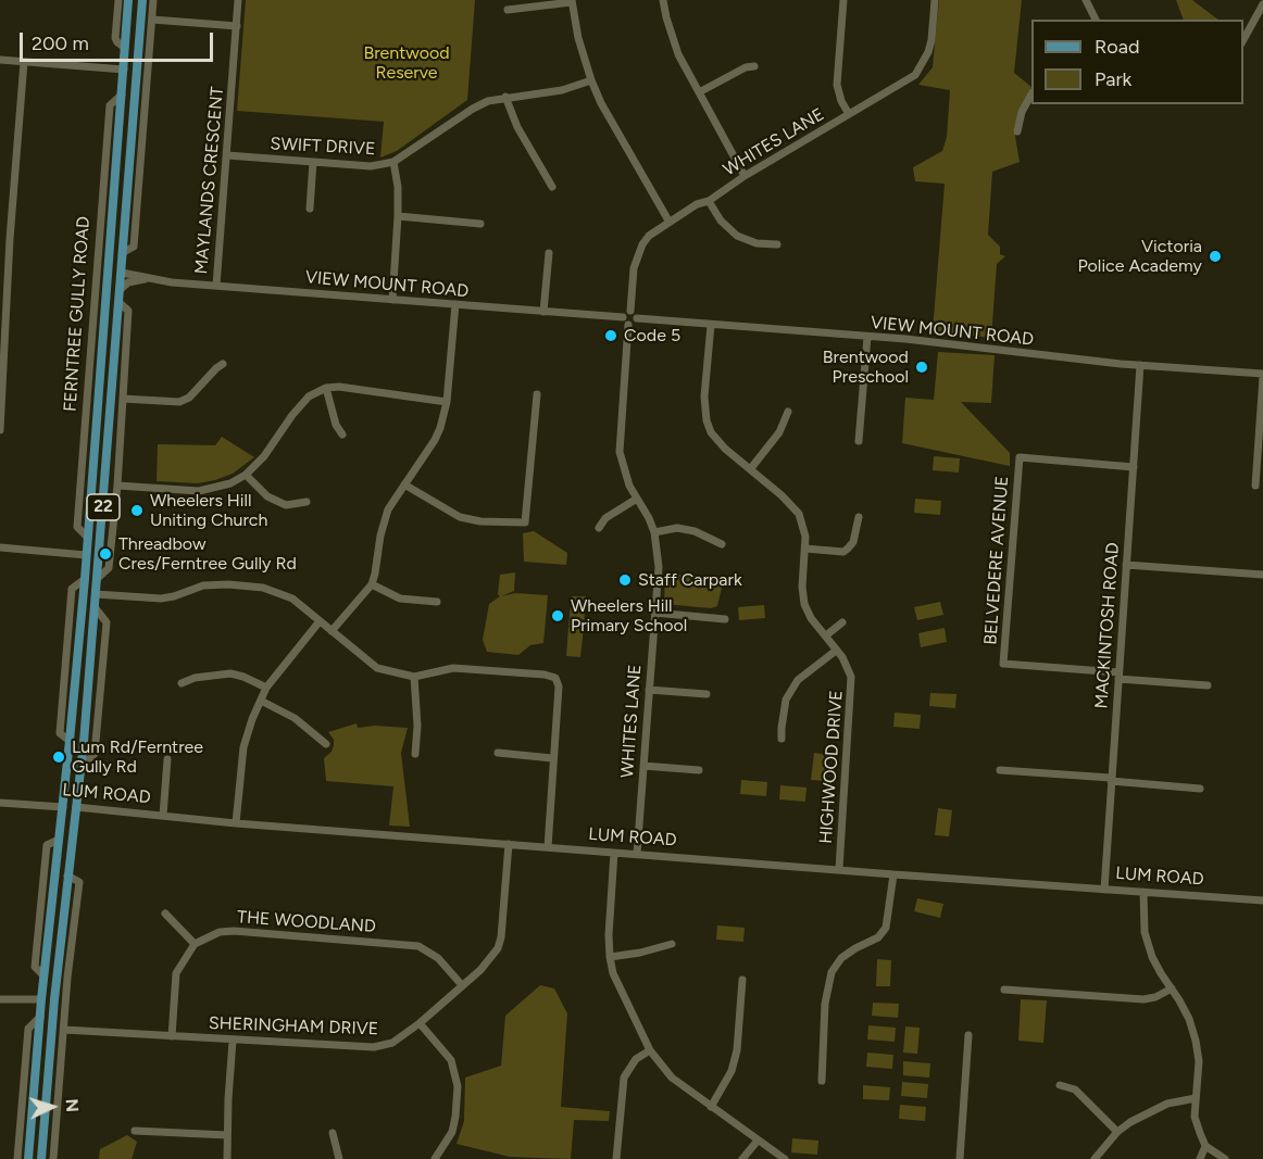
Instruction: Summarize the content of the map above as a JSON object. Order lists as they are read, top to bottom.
{
  "streets": {
    "main road": ["FERNTREE GULLY ROAD", "22", "LUM ROAD"],
    "street": [
      "WHITES LANE",
      "SWIFT DRIVE",
      "MAYLANDS CRESCENT",
      "VIEW MOUNT ROAD",
      "BELVEDERE AVENUE",
      "MACKINTOSH ROAD",
      "HIGHWOOD DRIVE",
      "THE WOODLAND",
      "SHERINGHAM DRIVE"
    ]
  },
  "crossings": [
    ["WHITES LANE", "VIEW MOUNT ROAD"],
    ["WHITES LANE", "LUM ROAD"],
    ["SWIFT DRIVE", "MAYLANDS CRESCENT"],
    ["MAYLANDS CRESCENT", "VIEW MOUNT ROAD"],
    ["VIEW MOUNT ROAD", "22"],
    ["VIEW MOUNT ROAD", "MACKINTOSH ROAD"],
    ["VIEW MOUNT ROAD", "HIGHWOOD DRIVE"],
    ["FERNTREE GULLY ROAD", "LUM ROAD"],
    ["22", "LUM ROAD"],
    ["BELVEDERE AVENUE", "MACKINTOSH ROAD"],
    ["MACKINTOSH ROAD", "LUM ROAD"],
    ["HIGHWOOD DRIVE", "LUM ROAD"],
    ["LUM ROAD", "SHERINGHAM DRIVE"],
    ["THE WOODLAND", "SHERINGHAM DRIVE"]
  ],
  "parks": ["Brentwood Reserve"],
  "places": [
    "Victoria Police Academy",
    "Code 5",
    "Brentwood Preschool",
    "Wheelers Hill Uniting Church",
    "Threadbow Cres/Ferntree Gully Rd",
    "Staff Carpark",
    "Wheelers Hill Primary School",
    "Lum Rd/Ferntree Gully Rd"
  ],
  "legend": ["Road", "Park"],
  "scale_bar": "200 m",
  "north": "right"
}
